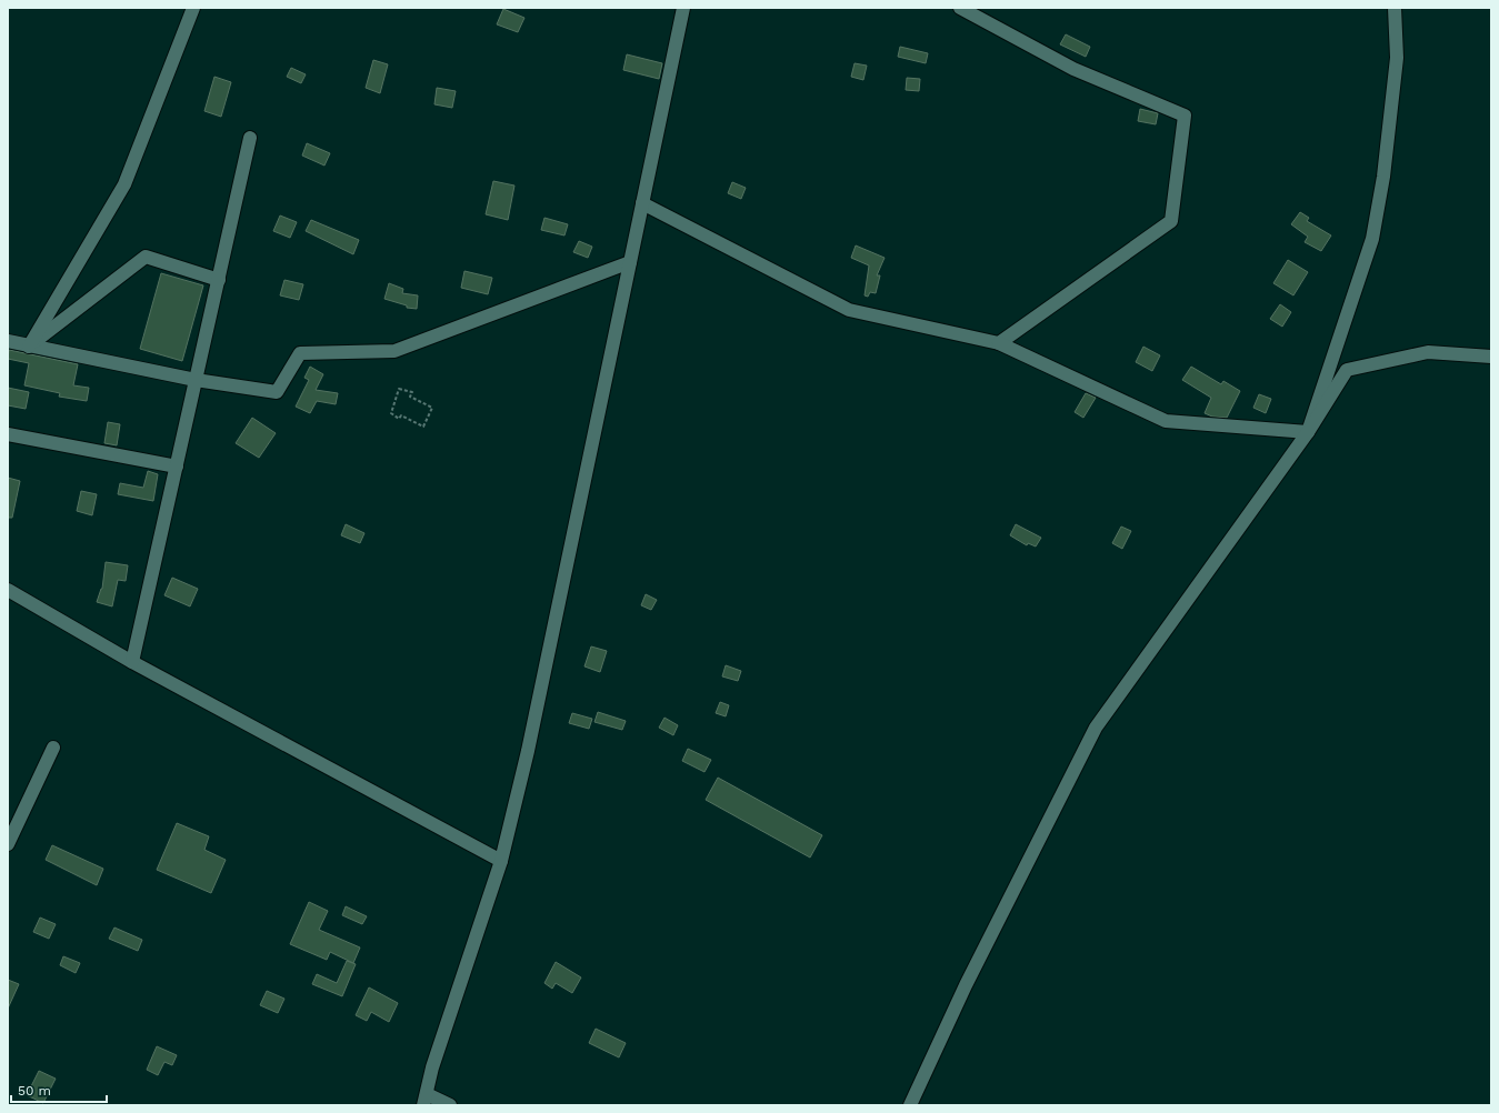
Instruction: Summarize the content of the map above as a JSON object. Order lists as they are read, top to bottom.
{
  "scale_bar": "50 m"
}
